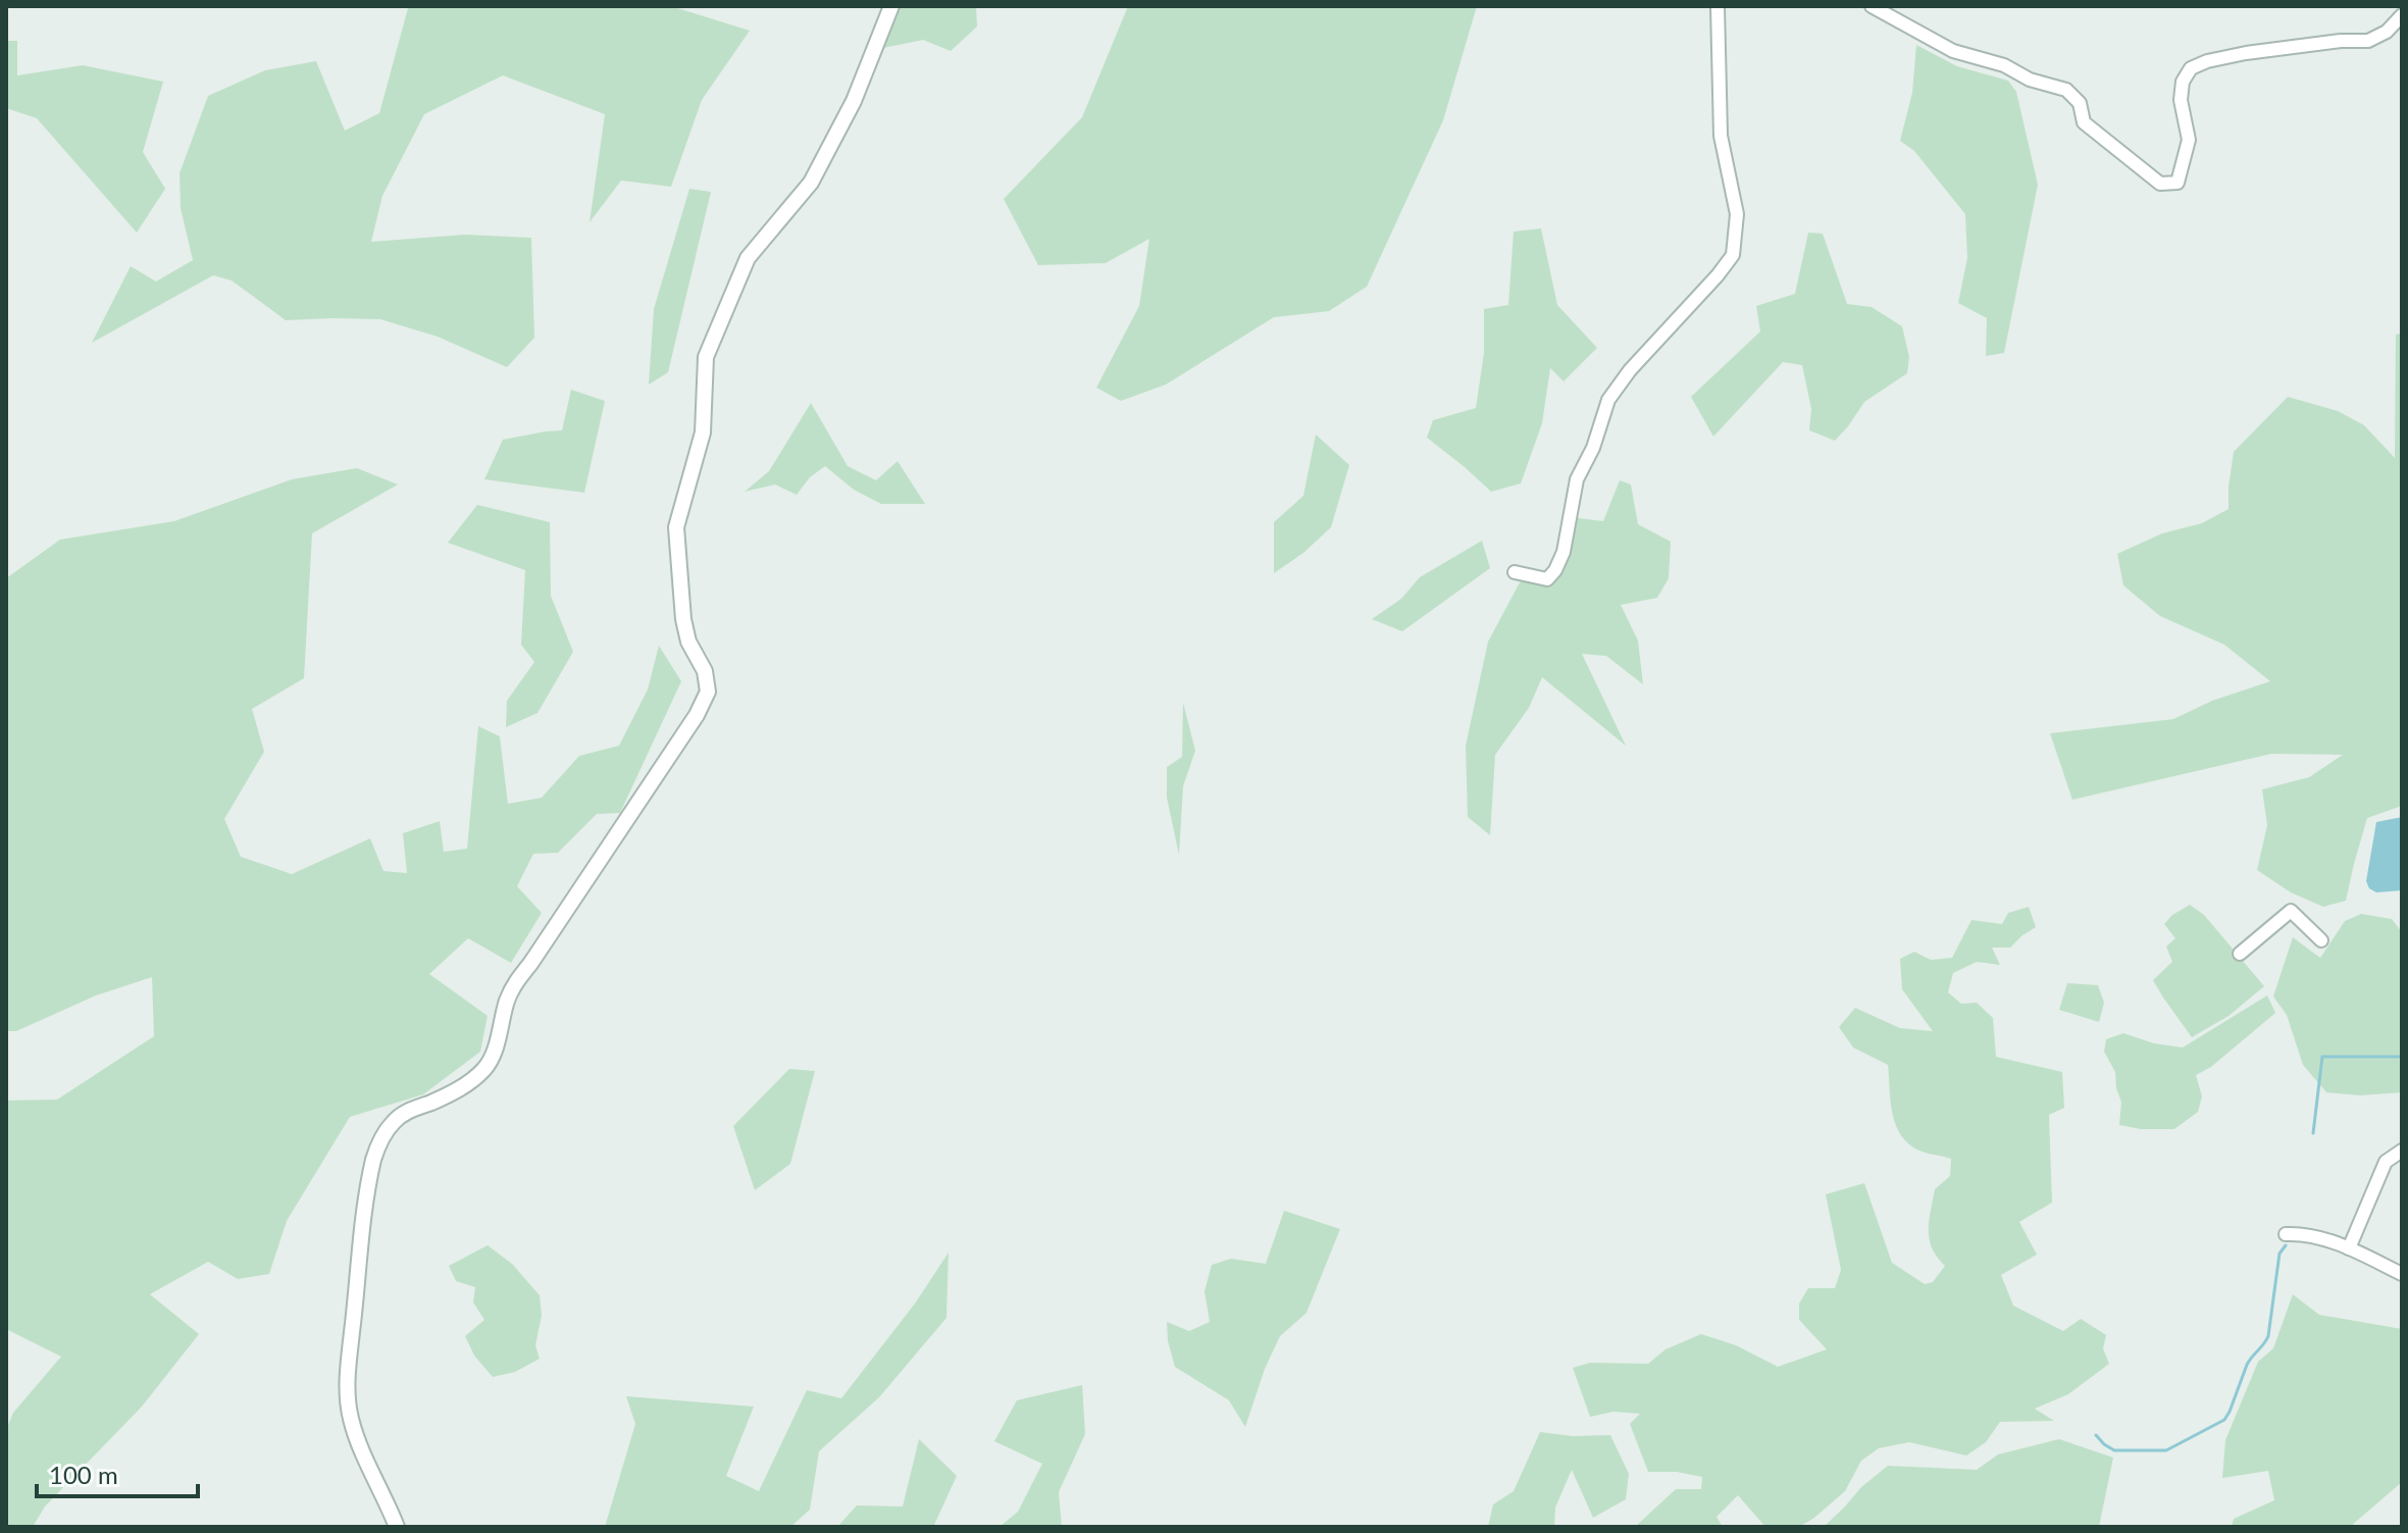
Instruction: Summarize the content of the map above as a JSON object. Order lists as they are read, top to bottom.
{
  "scale_bar": "100 m"
}
